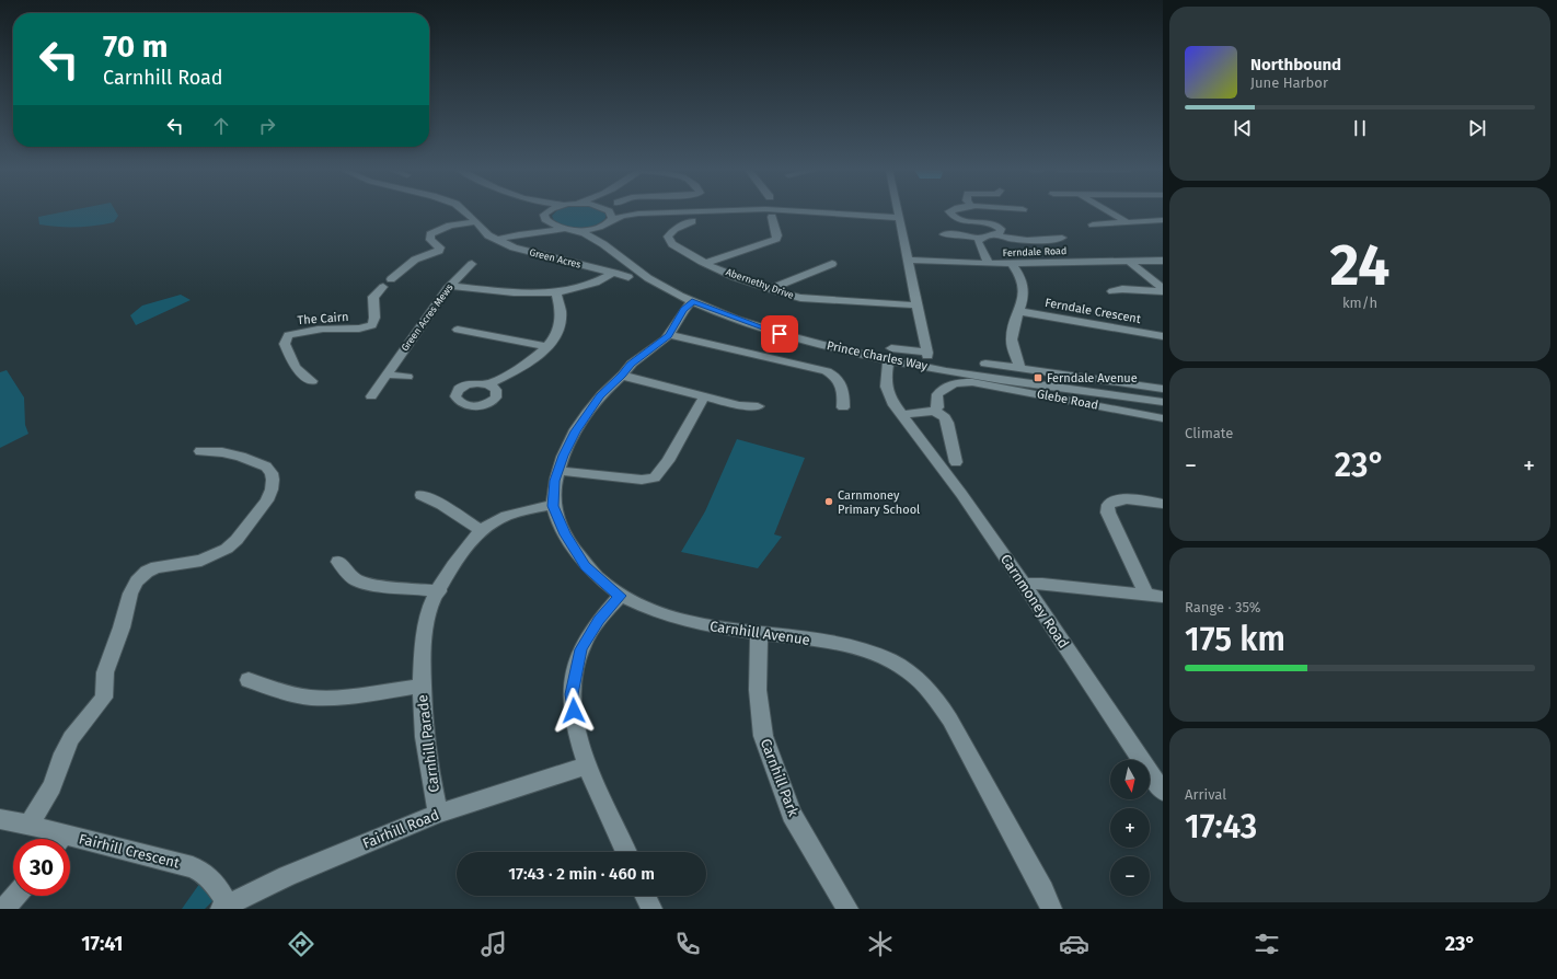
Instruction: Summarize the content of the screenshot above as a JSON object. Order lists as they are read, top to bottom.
{
  "streets": {
    "street": [
      "Ferndale Road",
      "Green Acres",
      "Abernethy Drive",
      "Ferndale Crescent",
      "Green Acres Mews",
      "The Cairn",
      "Prince Charles Way",
      "Glebe Road",
      "Carnmoney Road",
      "Carnhill Avenue",
      "Carnhill Parade",
      "Carnhill Park",
      "Fairhill Road",
      "Fairhill Crescent"
    ]
  },
  "crossings": [
    ["Green Acres", "Green Acres Mews"],
    ["Prince Charles Way", "Carnmoney Road"],
    ["Carnhill Avenue", "Carnhill Parade"],
    ["Carnhill Avenue", "Carnhill Park"],
    ["Carnhill Parade", "Fairhill Road"],
    ["Fairhill Road", "Fairhill Crescent"]
  ],
  "places": {
    "transit": ["Ferndale Avenue"],
    "other": ["Carnmoney Primary School"]
  },
  "north": "bottom",
  "page": {
    "turn": ["70 m", "Carnhill Road"],
    "song": ["Northbound", "June Harbor"],
    "tile": [
      ["24", "km/h"],
      "Climate",
      ["Range · 35%", "175 km"],
      ["Arrival", "17:43"]
    ],
    "heat": ["−", "23°", "+"],
    "map_buttons": ["+", "−"],
    "limit": "30",
    "trip": "17:43 · 2 min · 460 m",
    "tabs": ["17:41", "23°"]
  }
}
